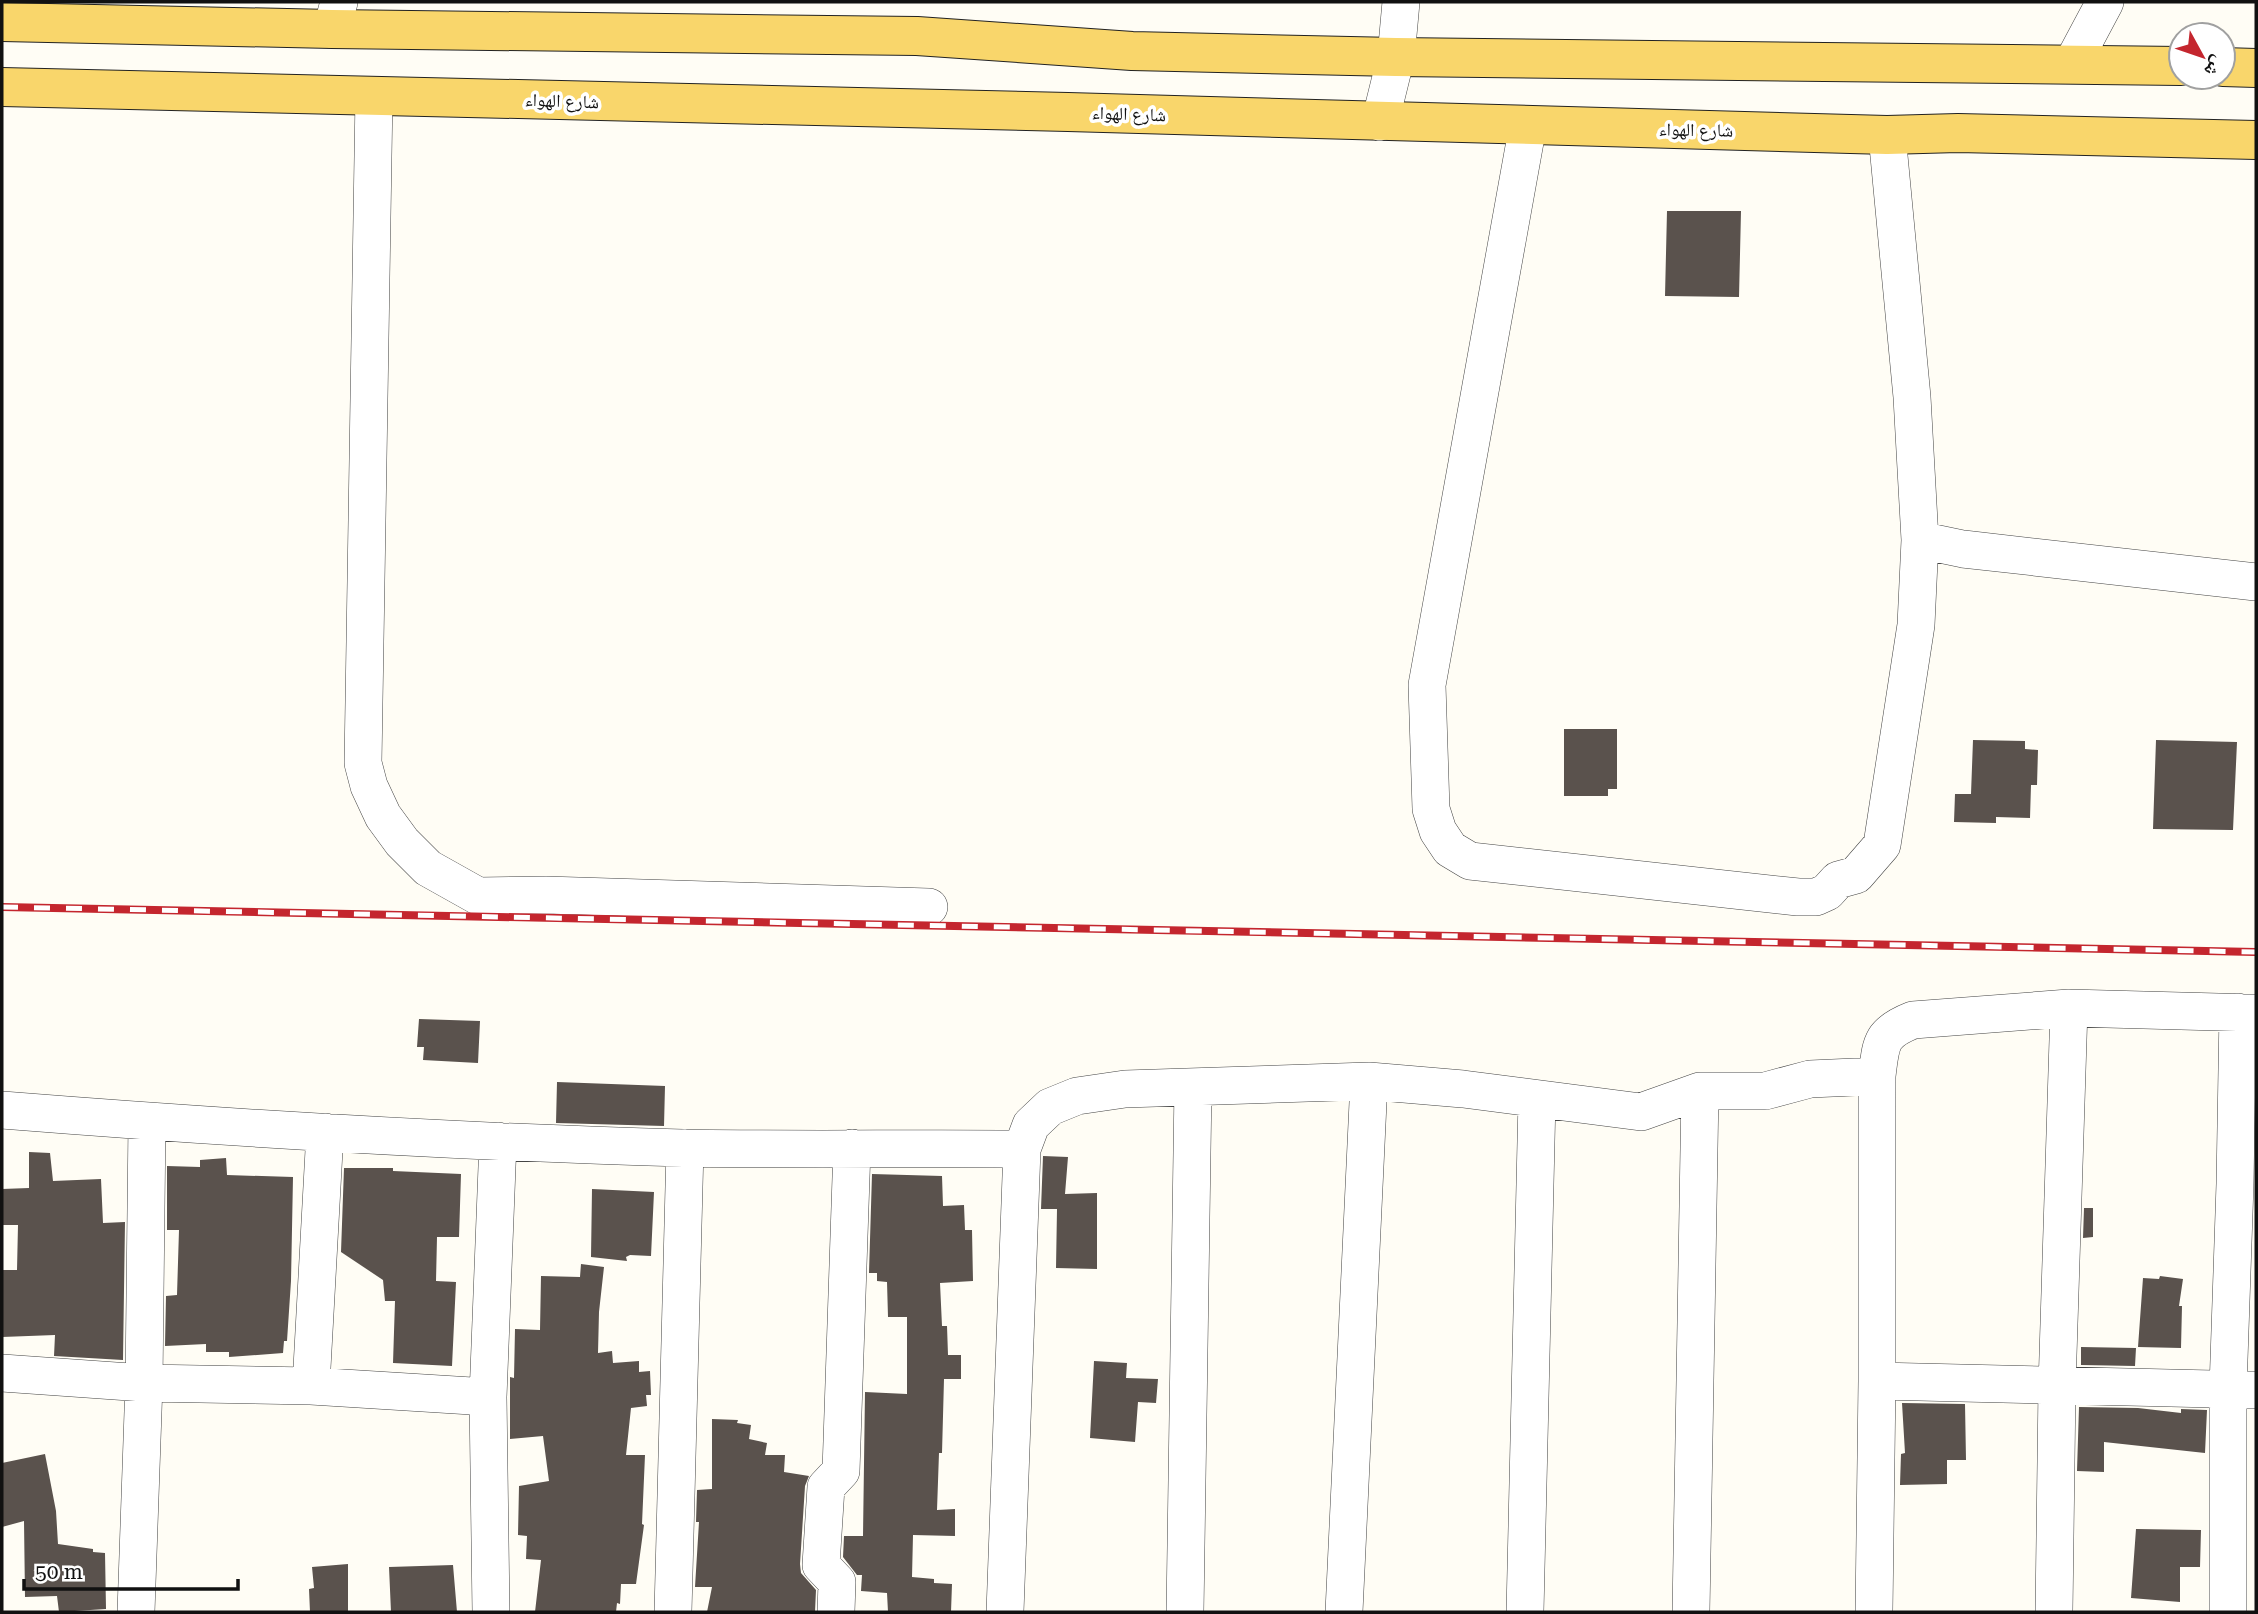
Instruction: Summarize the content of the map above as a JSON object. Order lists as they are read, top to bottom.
{
  "streets": {
    "main road": ["شارع الهواء"]
  },
  "scale_bar": "50 m",
  "north": "bottom right"
}
